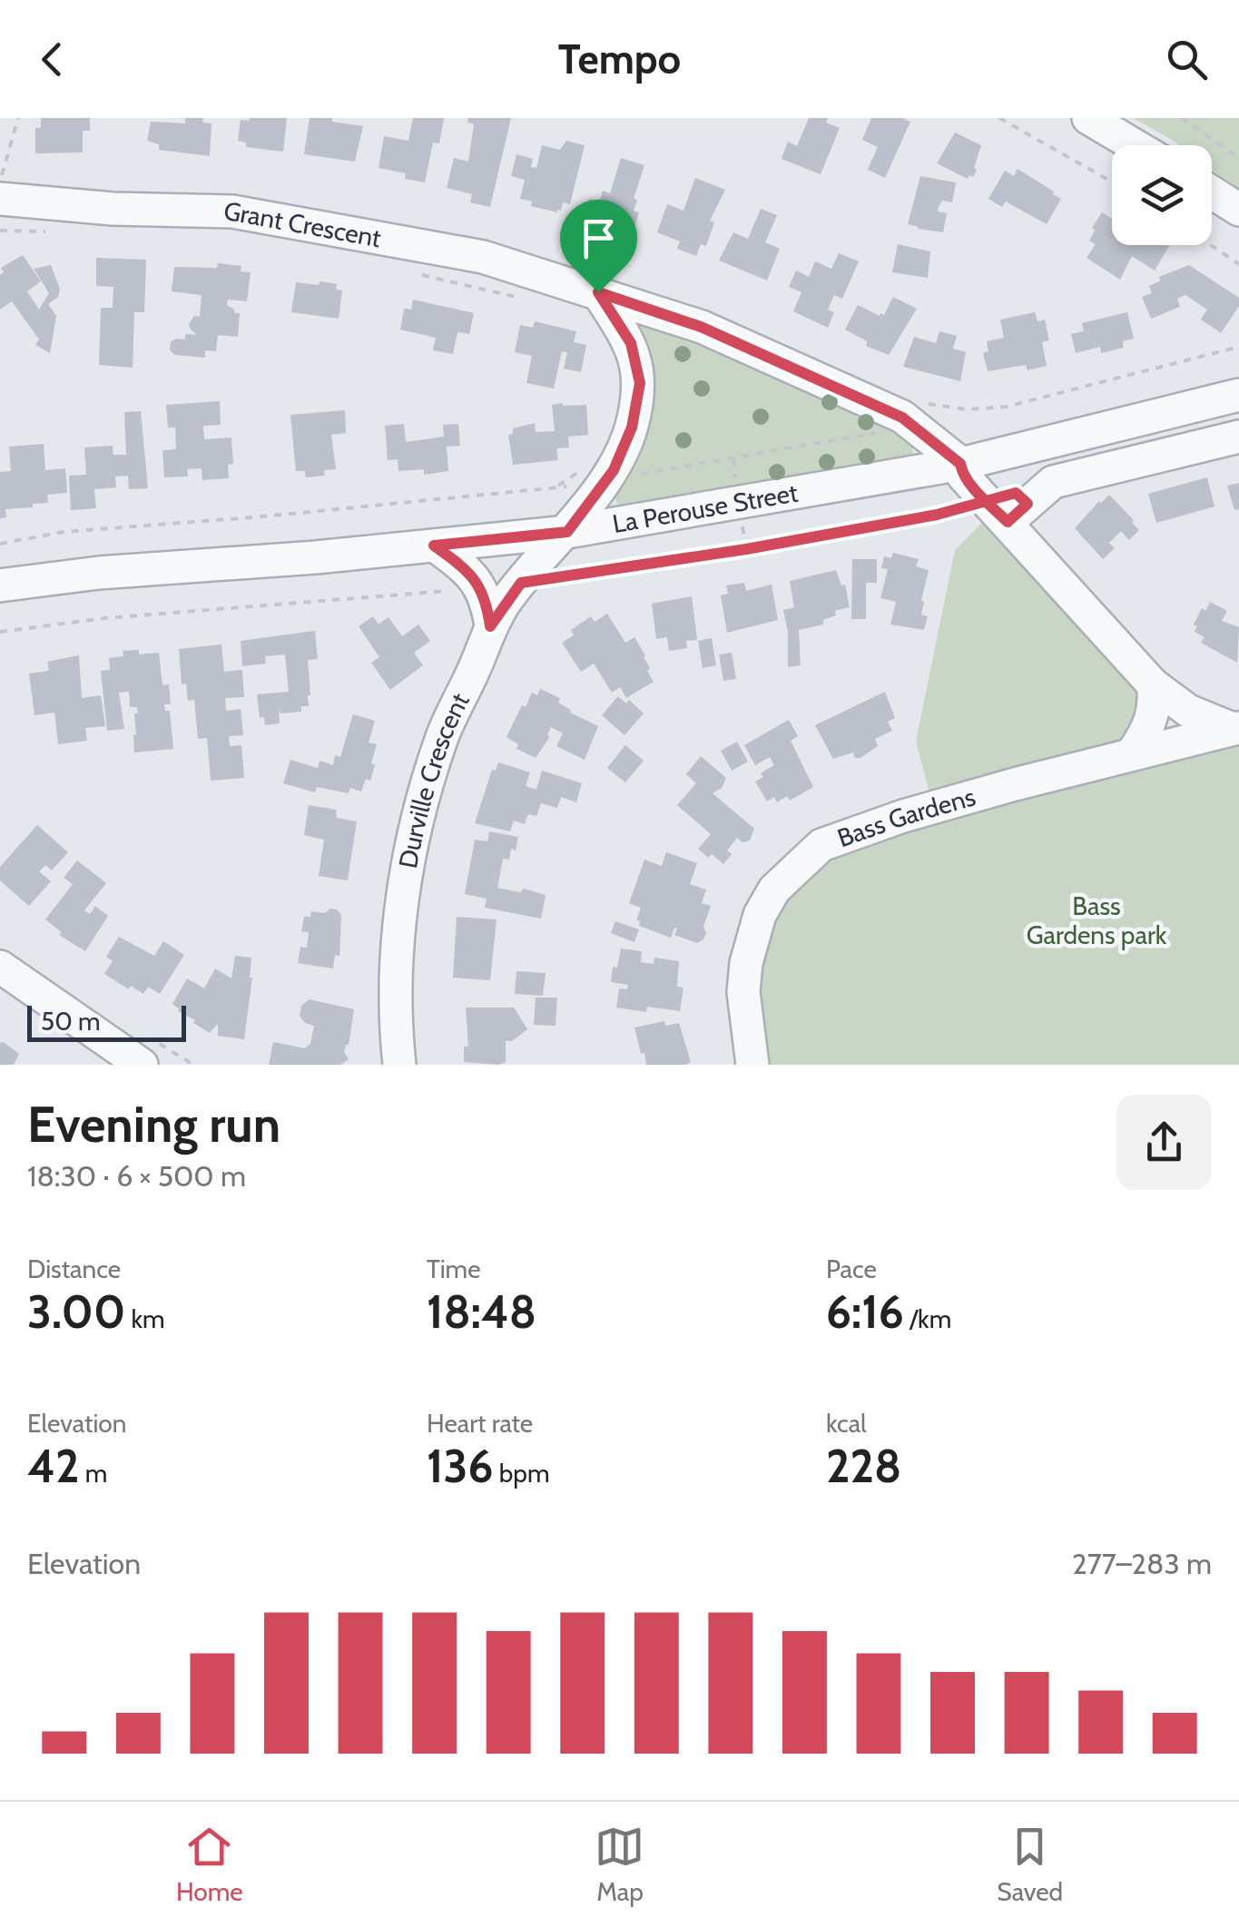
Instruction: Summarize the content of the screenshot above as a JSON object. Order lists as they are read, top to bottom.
{
  "streets": {
    "street": [
      "Grant Crescent",
      "La Perouse Street",
      "Durville Crescent",
      "Bass Gardens"
    ]
  },
  "crossings": [
    ["Grant Crescent", "La Perouse Street"],
    ["Grant Crescent", "Bass Gardens"],
    ["La Perouse Street", "Durville Crescent"],
    ["La Perouse Street", "Bass Gardens"]
  ],
  "parks": ["Bass Gardens park"],
  "scale_bar": "50 m",
  "page": {
    "header": "Tempo",
    "scale": "50 m",
    "heading": ["Evening run", "18:30 · 6 × 500 m"],
    "stats": [
      ["Distance", "3.00 km"],
      ["Time", "18:48"],
      ["Pace", "6:16 /km"],
      ["Elevation", "42 m"],
      ["Heart rate", "136 bpm"],
      ["kcal", "228"]
    ],
    "chart": ["Elevation", "277–283 m"],
    "tabs": ["Home", "Map", "Saved"]
  }
}
